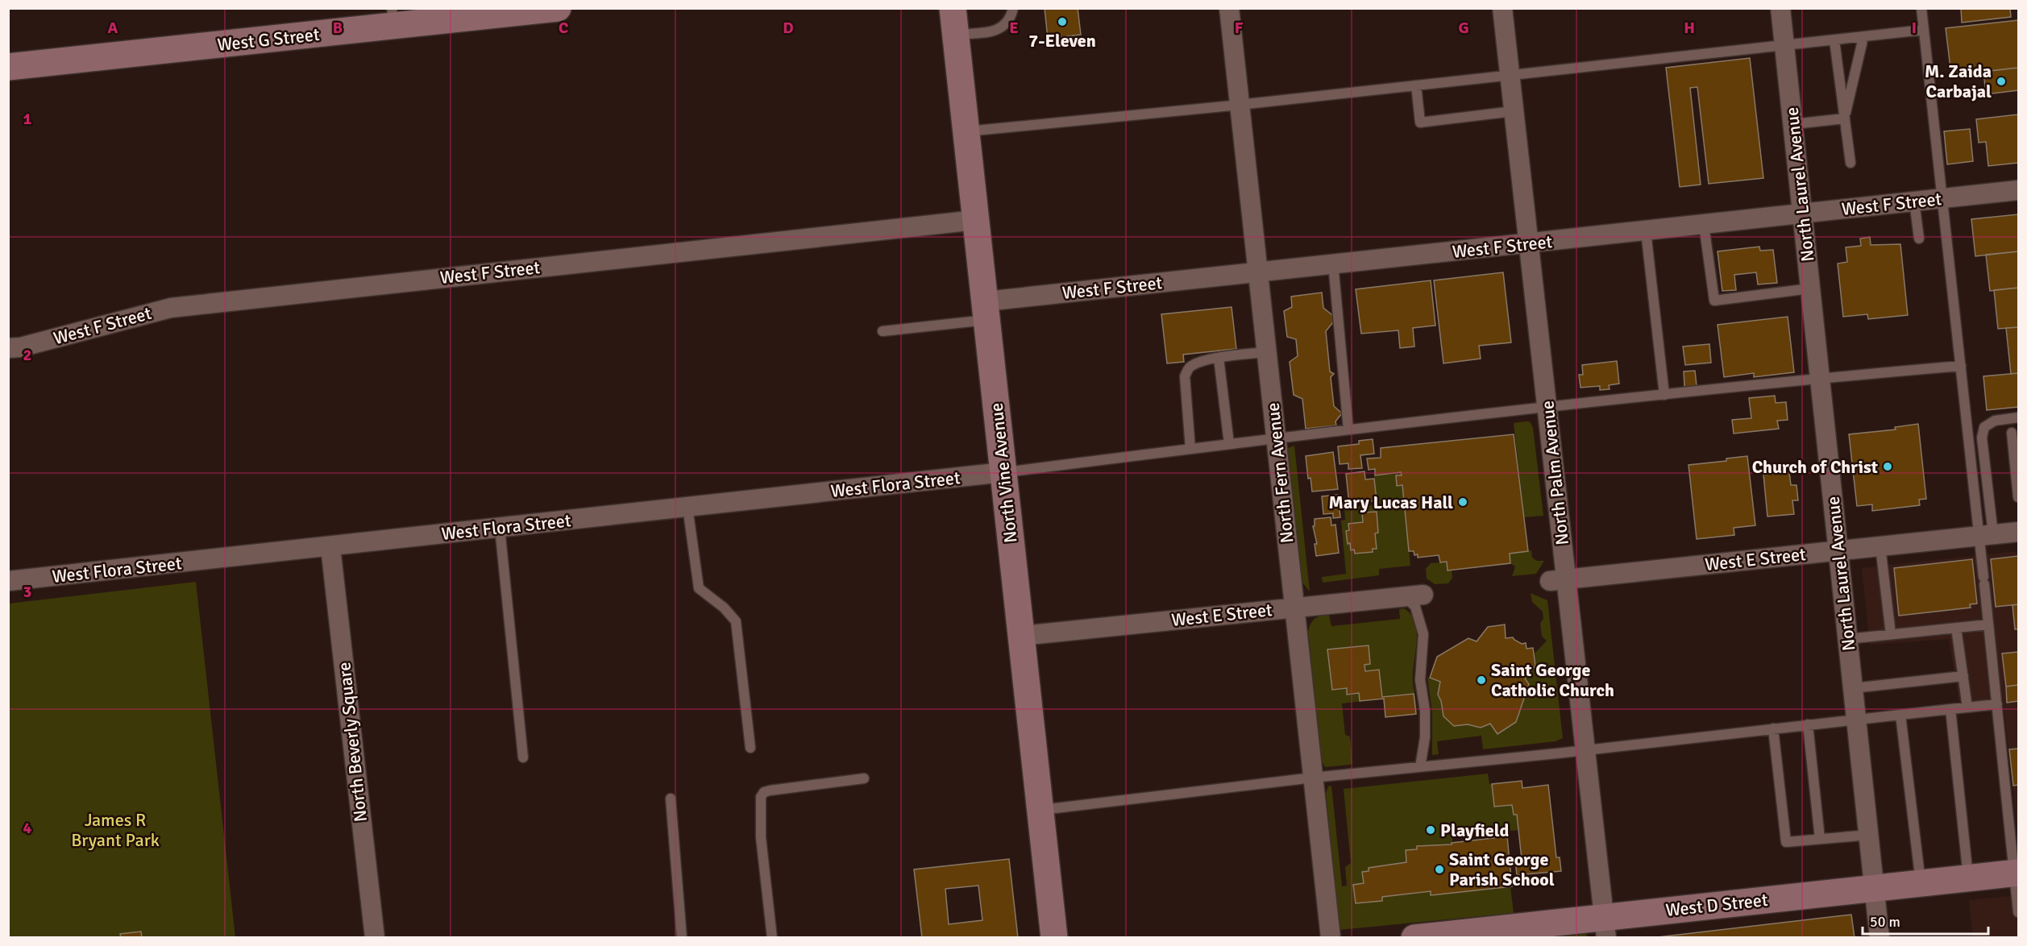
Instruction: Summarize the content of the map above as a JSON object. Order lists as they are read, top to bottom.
{
  "streets": {
    "street": [
      "West G Street",
      "North Laurel Avenue",
      "West F Street",
      "North Vine Avenue",
      "North Fern Avenue",
      "North Palm Avenue",
      "West Flora Street",
      "West E Street",
      "North Beverly Square",
      "West D Street"
    ]
  },
  "crossings": [
    ["North Laurel Avenue", "West F Street"],
    ["North Laurel Avenue", "West E Street"],
    ["North Laurel Avenue", "West D Street"],
    ["West F Street", "North Vine Avenue"],
    ["West F Street", "North Fern Avenue"],
    ["West F Street", "North Palm Avenue"],
    ["North Vine Avenue", "West Flora Street"],
    ["North Vine Avenue", "West E Street"],
    ["North Fern Avenue", "West E Street"],
    ["North Palm Avenue", "West E Street"],
    ["North Palm Avenue", "West D Street"],
    ["West Flora Street", "North Beverly Square"]
  ],
  "parks": ["James R Bryant Park"],
  "places": [
    "7-Eleven",
    "M. Zaida Carbajal",
    "Church of Christ",
    "Mary Lucas Hall",
    "Saint George Catholic Church",
    "Playfield",
    "Saint George Parish School"
  ],
  "scale_bar": "50 m",
  "grid": {
    "columns": [
      "A",
      "B",
      "C",
      "D",
      "E",
      "F",
      "G",
      "H",
      "I"
    ],
    "rows": [
      "1",
      "2",
      "3",
      "4"
    ]
  }
}
